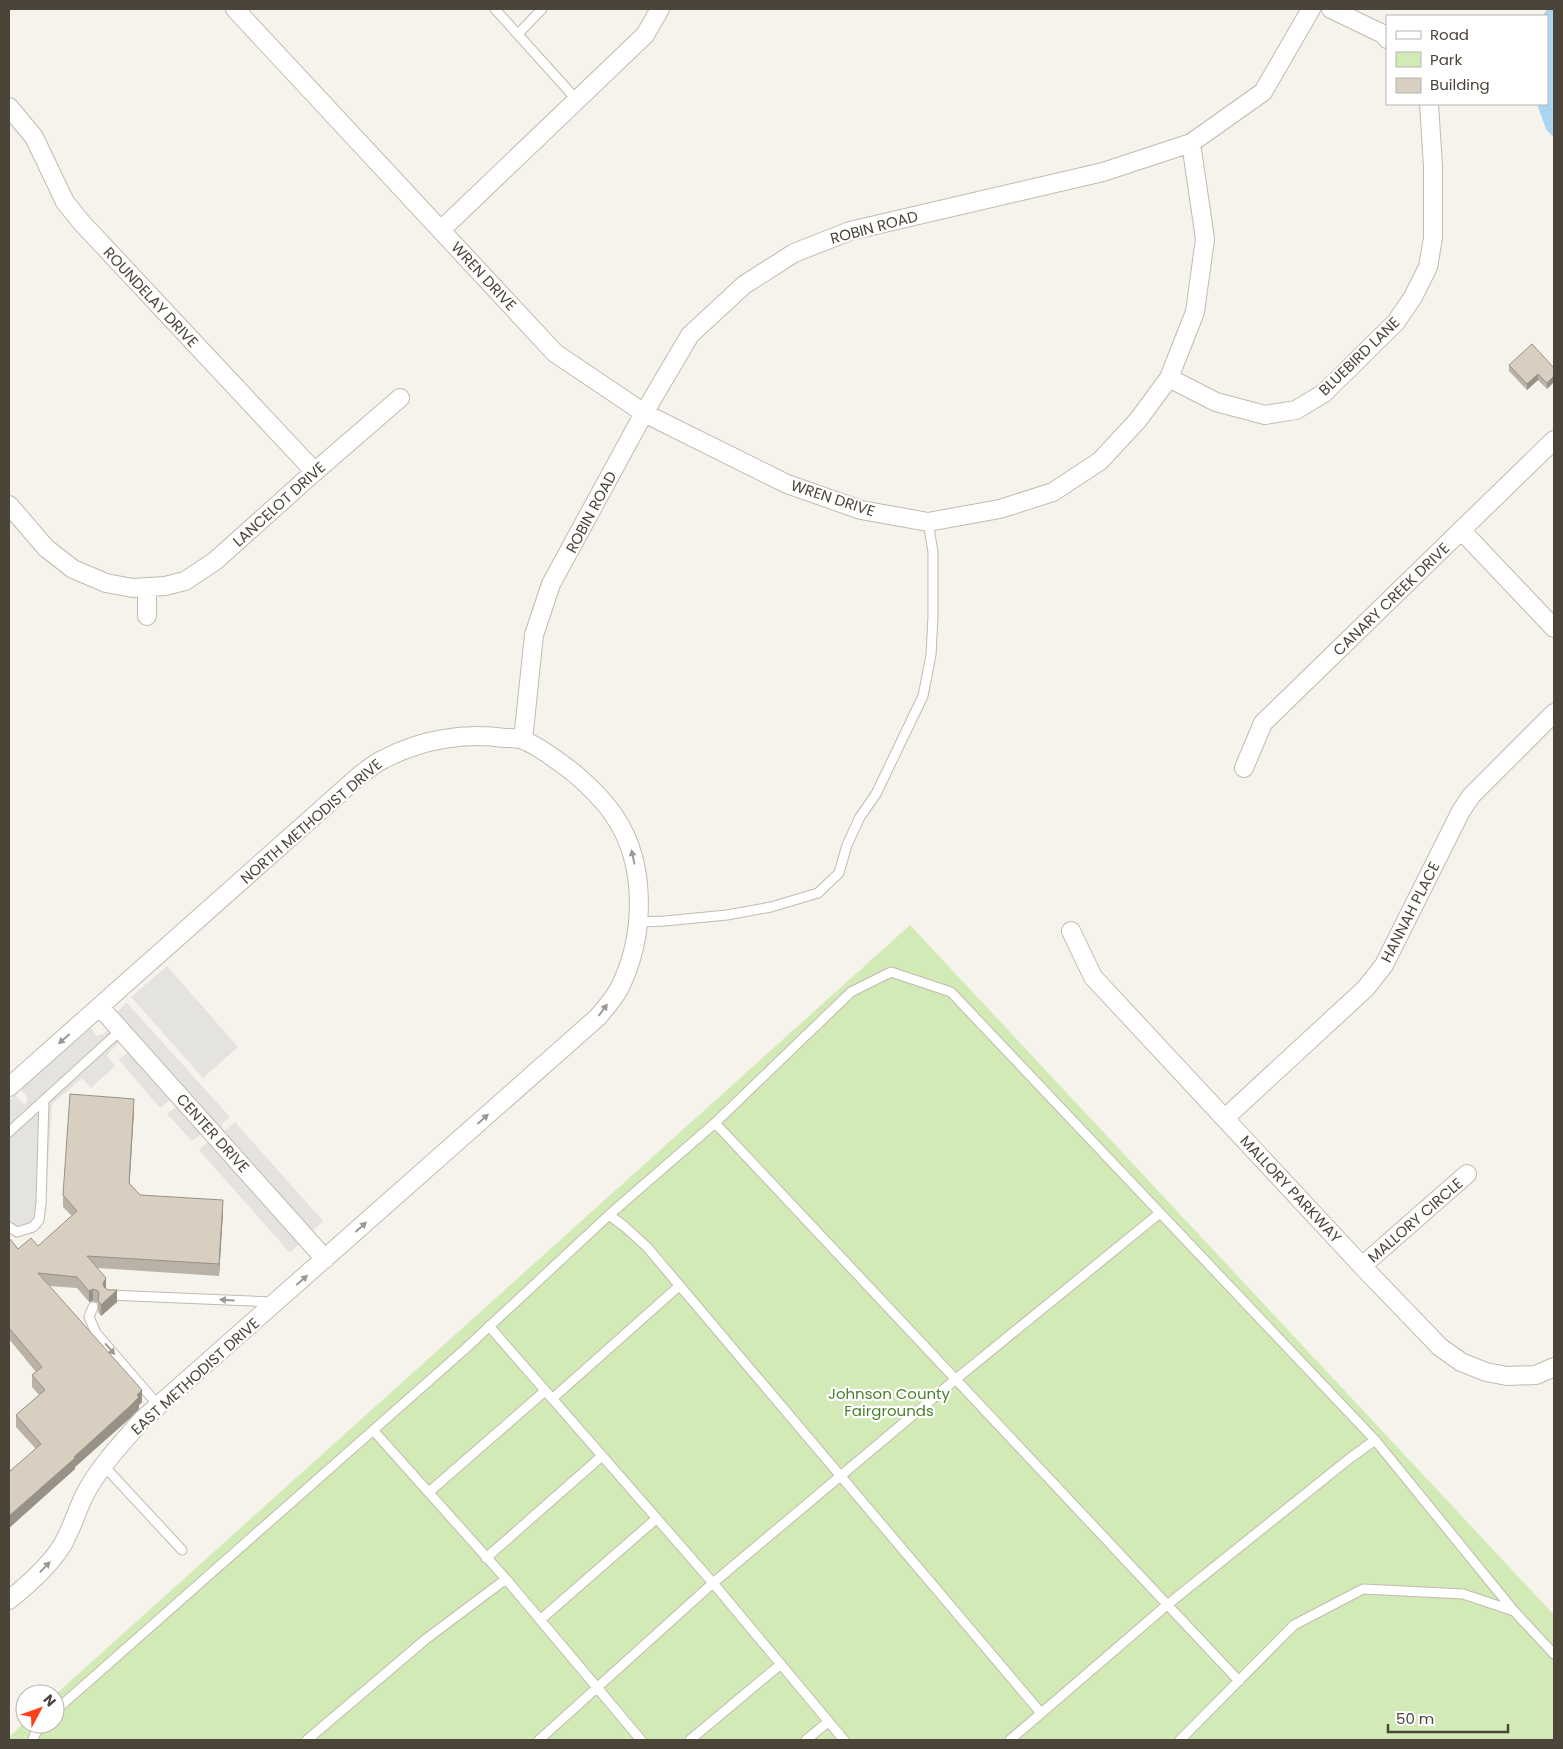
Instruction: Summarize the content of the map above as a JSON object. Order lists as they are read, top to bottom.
{
  "streets": {
    "street": [
      "ROBIN ROAD",
      "WREN DRIVE",
      "ROUNDELAY DRIVE",
      "BLUEBIRD LANE",
      "LANCELOT DRIVE",
      "CANARY CREEK DRIVE",
      "NORTH METHODIST DRIVE",
      "HANNAH PLACE",
      "CENTER DRIVE",
      "MALLORY PARKWAY",
      "MALLORY CIRCLE",
      "EAST METHODIST DRIVE"
    ]
  },
  "crossings": [
    ["ROBIN ROAD", "WREN DRIVE"],
    ["ROBIN ROAD", "NORTH METHODIST DRIVE"],
    ["WREN DRIVE", "BLUEBIRD LANE"],
    ["ROUNDELAY DRIVE", "LANCELOT DRIVE"],
    ["NORTH METHODIST DRIVE", "CENTER DRIVE"],
    ["NORTH METHODIST DRIVE", "EAST METHODIST DRIVE"],
    ["HANNAH PLACE", "MALLORY PARKWAY"],
    ["CENTER DRIVE", "EAST METHODIST DRIVE"],
    ["MALLORY PARKWAY", "MALLORY CIRCLE"]
  ],
  "one_way": ["EAST METHODIST DRIVE"],
  "parks": ["Johnson County Fairgrounds"],
  "legend": ["Road", "Park", "Building"],
  "scale_bar": "50 m",
  "north": "top right"
}
